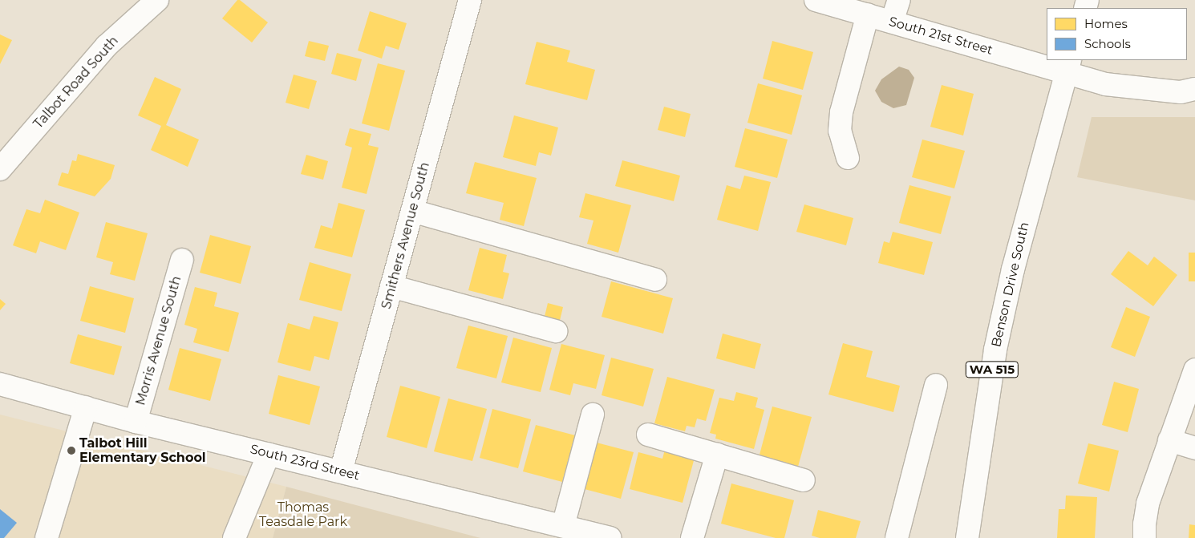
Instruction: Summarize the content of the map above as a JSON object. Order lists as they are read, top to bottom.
{
  "streets": {
    "street": [
      "South 21st Street",
      "Talbot Road South",
      "Smithers Avenue South",
      "Benson Drive South",
      "Morris Avenue South",
      "WA 515",
      "South 23rd Street"
    ]
  },
  "crossings": [
    ["South 21st Street", "Benson Drive South"],
    ["Smithers Avenue South", "South 23rd Street"],
    ["Morris Avenue South", "South 23rd Street"]
  ],
  "parks": ["Thomas Teasdale Park"],
  "places": ["Talbot Hill Elementary School"],
  "legend": ["Homes", "Schools"]
}
